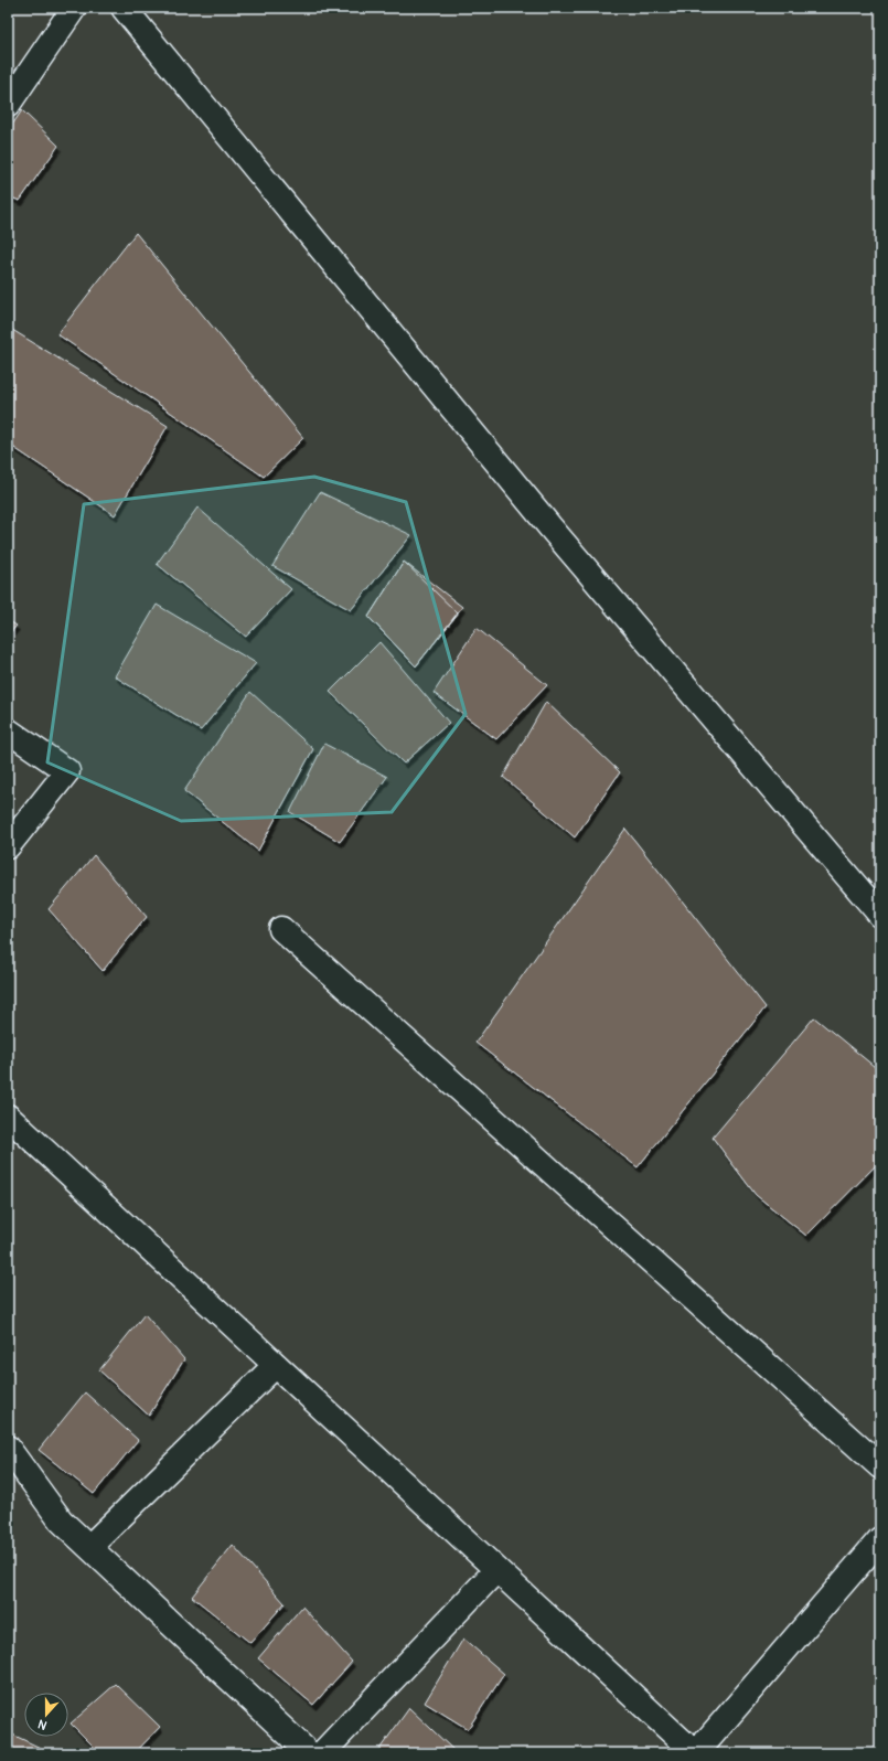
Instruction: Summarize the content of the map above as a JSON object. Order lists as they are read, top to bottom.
{
  "north": "bottom"
}
